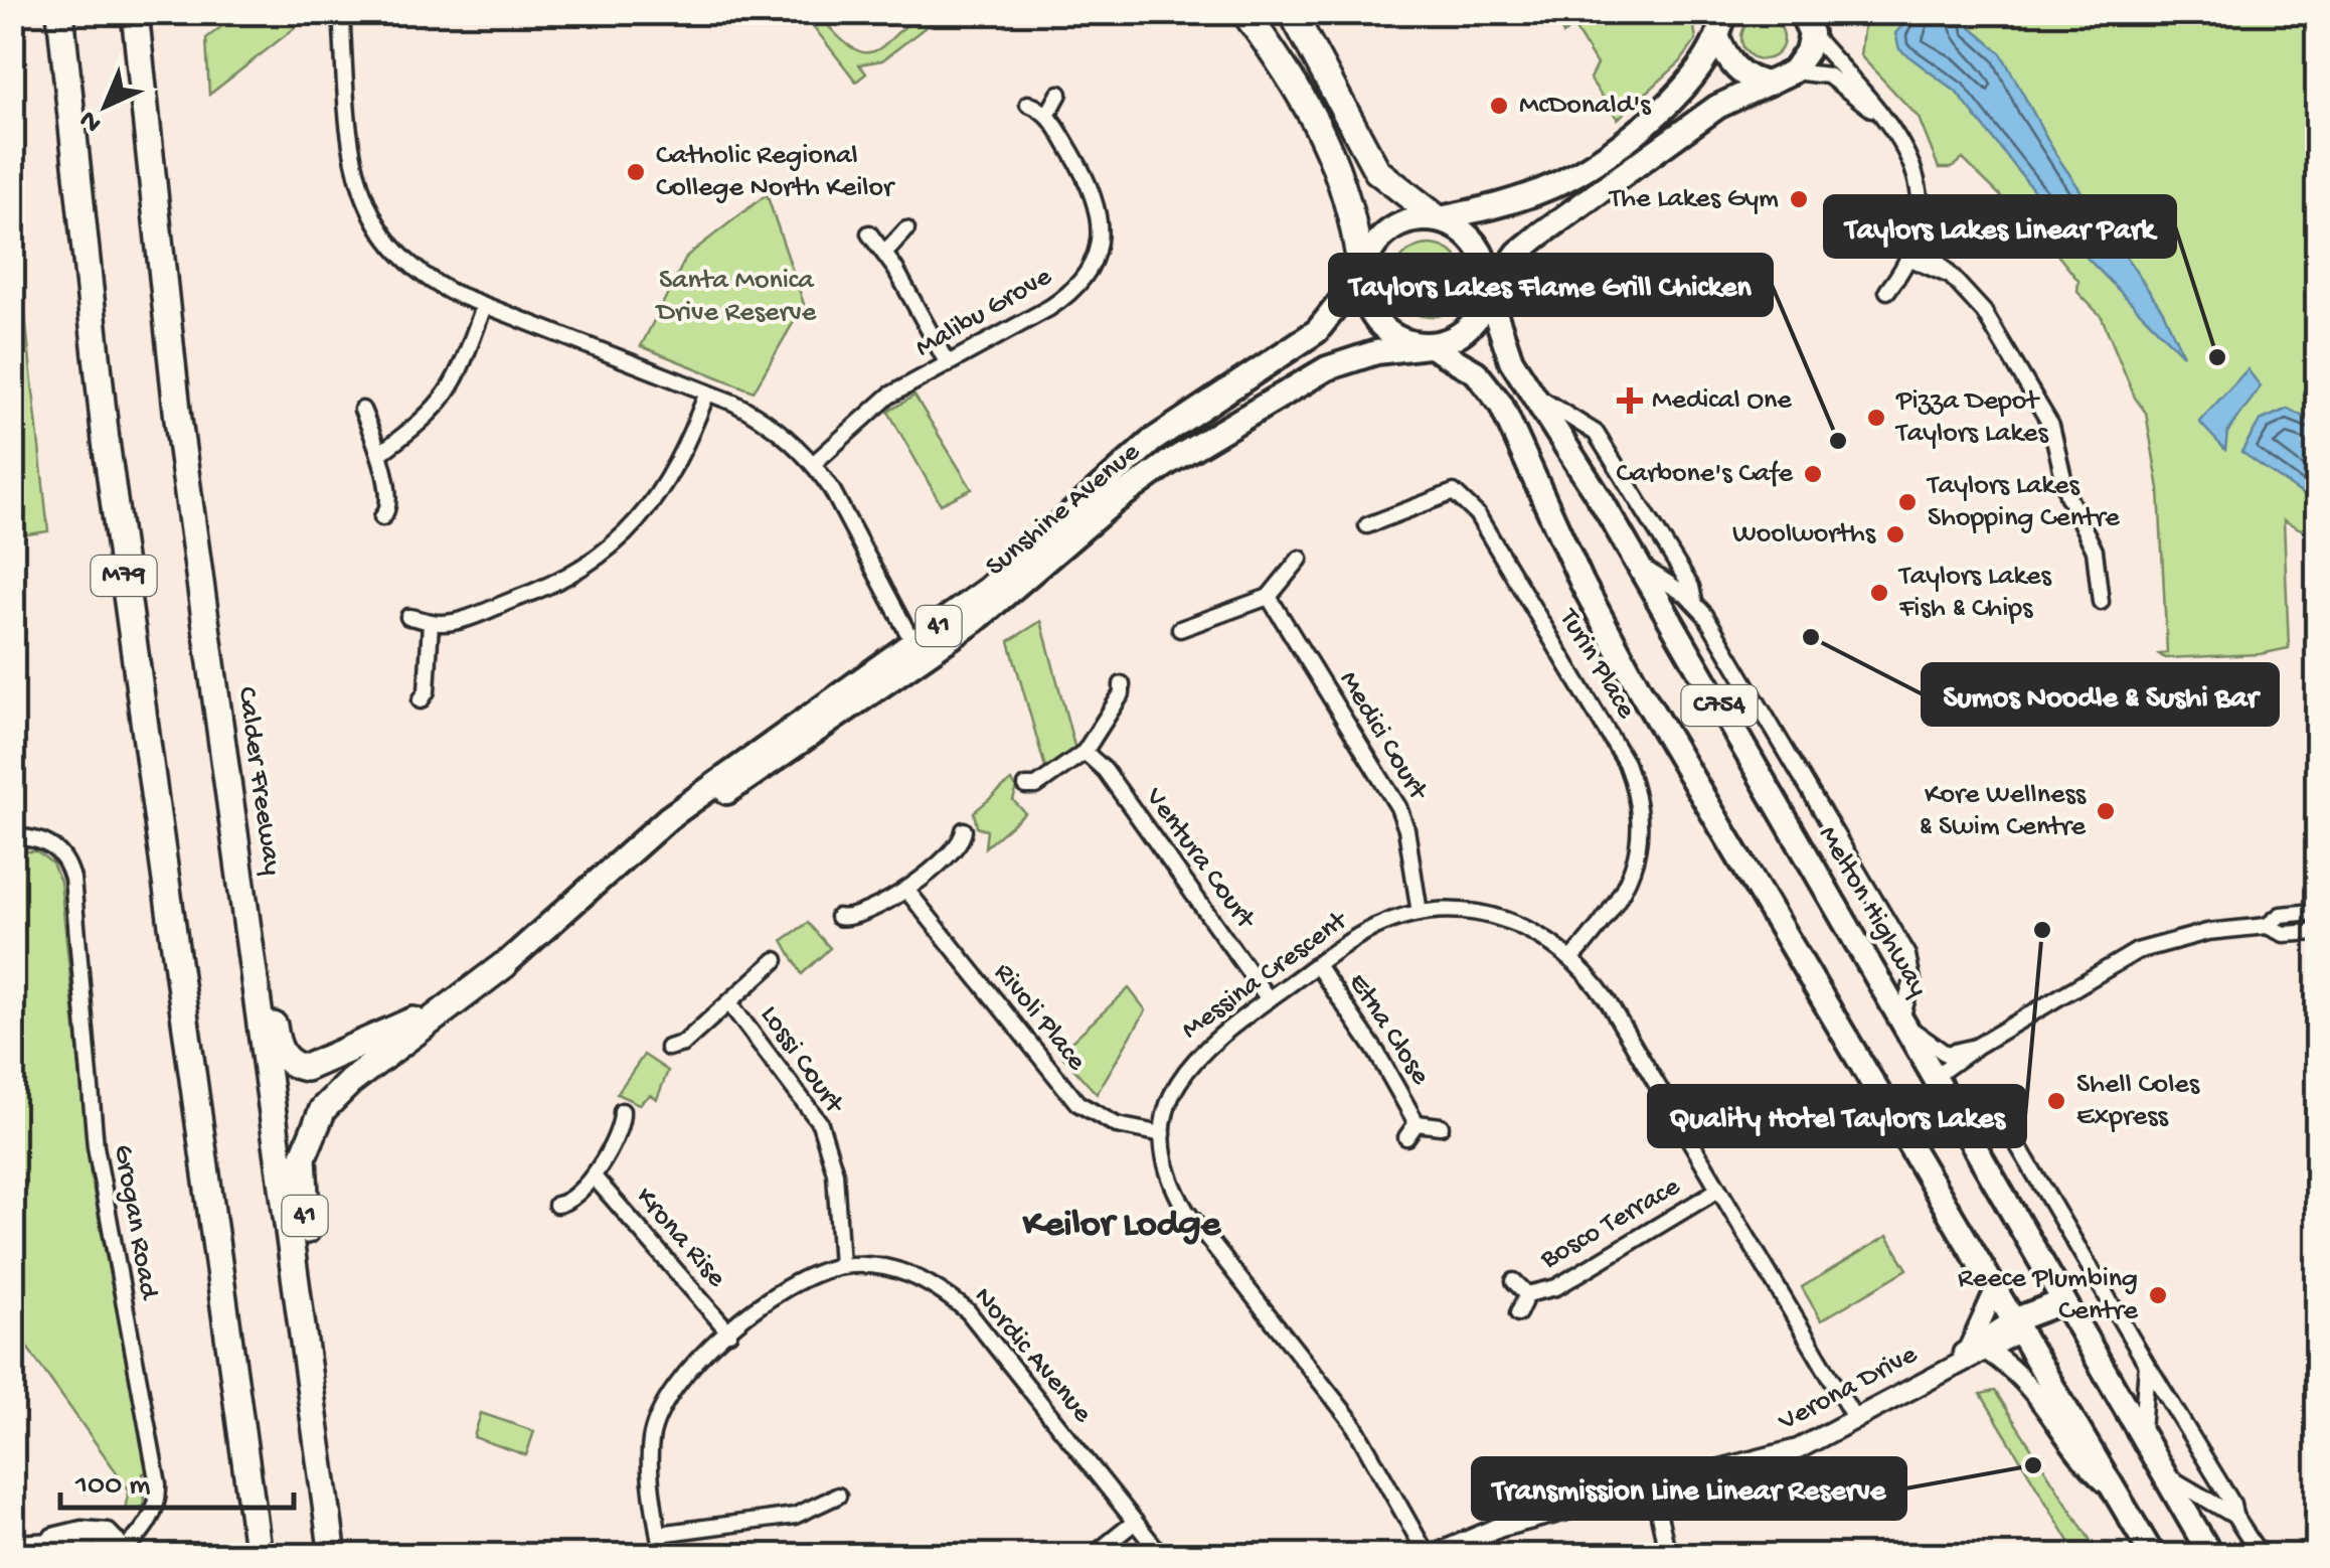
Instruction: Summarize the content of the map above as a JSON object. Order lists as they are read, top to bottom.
{
  "streets": {
    "highway": ["M79", "41", "Calder Freeway"],
    "main road": ["Sunshine Avenue", "C754", "Melton Highway"],
    "street": [
      "Malibu Grove",
      "Turin Place",
      "Medici Court",
      "Ventura Court",
      "Messina Crescent",
      "Rivoli Place",
      "Etna Close",
      "Lossi Court",
      "Grogan Road",
      "Bosco Terrace",
      "Krona Rise",
      "Nordic Avenue",
      "Verona Drive"
    ]
  },
  "crossings": [
    ["Sunshine Avenue", "41"],
    ["Sunshine Avenue", "C754"],
    ["Sunshine Avenue", "Melton Highway"],
    ["41", "C754"],
    ["41", "Calder Freeway"],
    ["41", "Melton Highway"],
    ["Turin Place", "Messina Crescent"],
    ["C754", "Melton Highway"],
    ["C754", "Verona Drive"],
    ["Medici Court", "Messina Crescent"],
    ["Ventura Court", "Messina Crescent"],
    ["Messina Crescent", "Rivoli Place"],
    ["Messina Crescent", "Etna Close"],
    ["Messina Crescent", "Bosco Terrace"],
    ["Messina Crescent", "Verona Drive"],
    ["Lossi Court", "Nordic Avenue"],
    ["Krona Rise", "Nordic Avenue"]
  ],
  "districts": ["Keilor Lodge"],
  "parks": ["Santa Monica Drive Reserve"],
  "places": {
    "other": [
      "McDonald's",
      "Catholic Regional College North Keilor",
      "The Lakes Gym",
      "Taylors Lakes Linear Park",
      "Pizza Depot Taylors Lakes",
      "Taylors Lakes Flame Grill Chicken",
      "Carbone's Cafe",
      "Taylors Lakes Shopping Centre",
      "Woolworths",
      "Taylors Lakes Fish & Chips",
      "Sumos Noodle & Sushi Bar",
      "Kore Wellness & Swim Centre",
      "Quality Hotel Taylors Lakes",
      "Shell Coles Express",
      "Reece Plumbing Centre",
      "Transmission Line Linear Reserve"
    ],
    "health": ["Medical One"]
  },
  "scale_bar": "100 m",
  "north": "bottom left"
}
